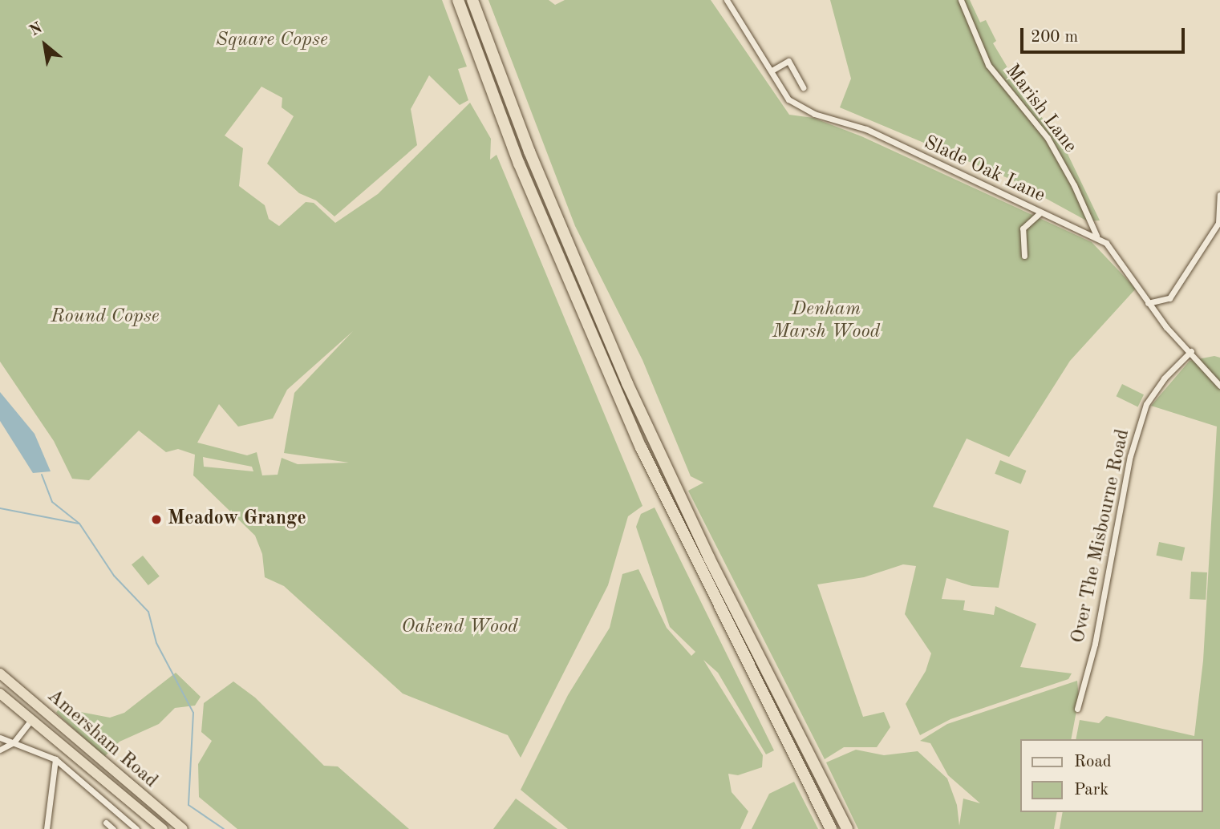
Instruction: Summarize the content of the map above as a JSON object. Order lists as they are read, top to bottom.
{
  "streets": {
    "highway": ["Amersham Road"],
    "street": ["Marish Lane", "Slade Oak Lane", "Over The Misbourne Road"]
  },
  "crossings": [
    ["Marish Lane", "Slade Oak Lane"],
    ["Slade Oak Lane", "Over The Misbourne Road"]
  ],
  "parks": [
    "Square Copse",
    "Denham Marsh Wood",
    "Round Copse",
    "Oakend Wood"
  ],
  "places": ["Meadow Grange"],
  "legend": ["Road", "Park"],
  "scale_bar": "200 m",
  "north": "top left"
}
